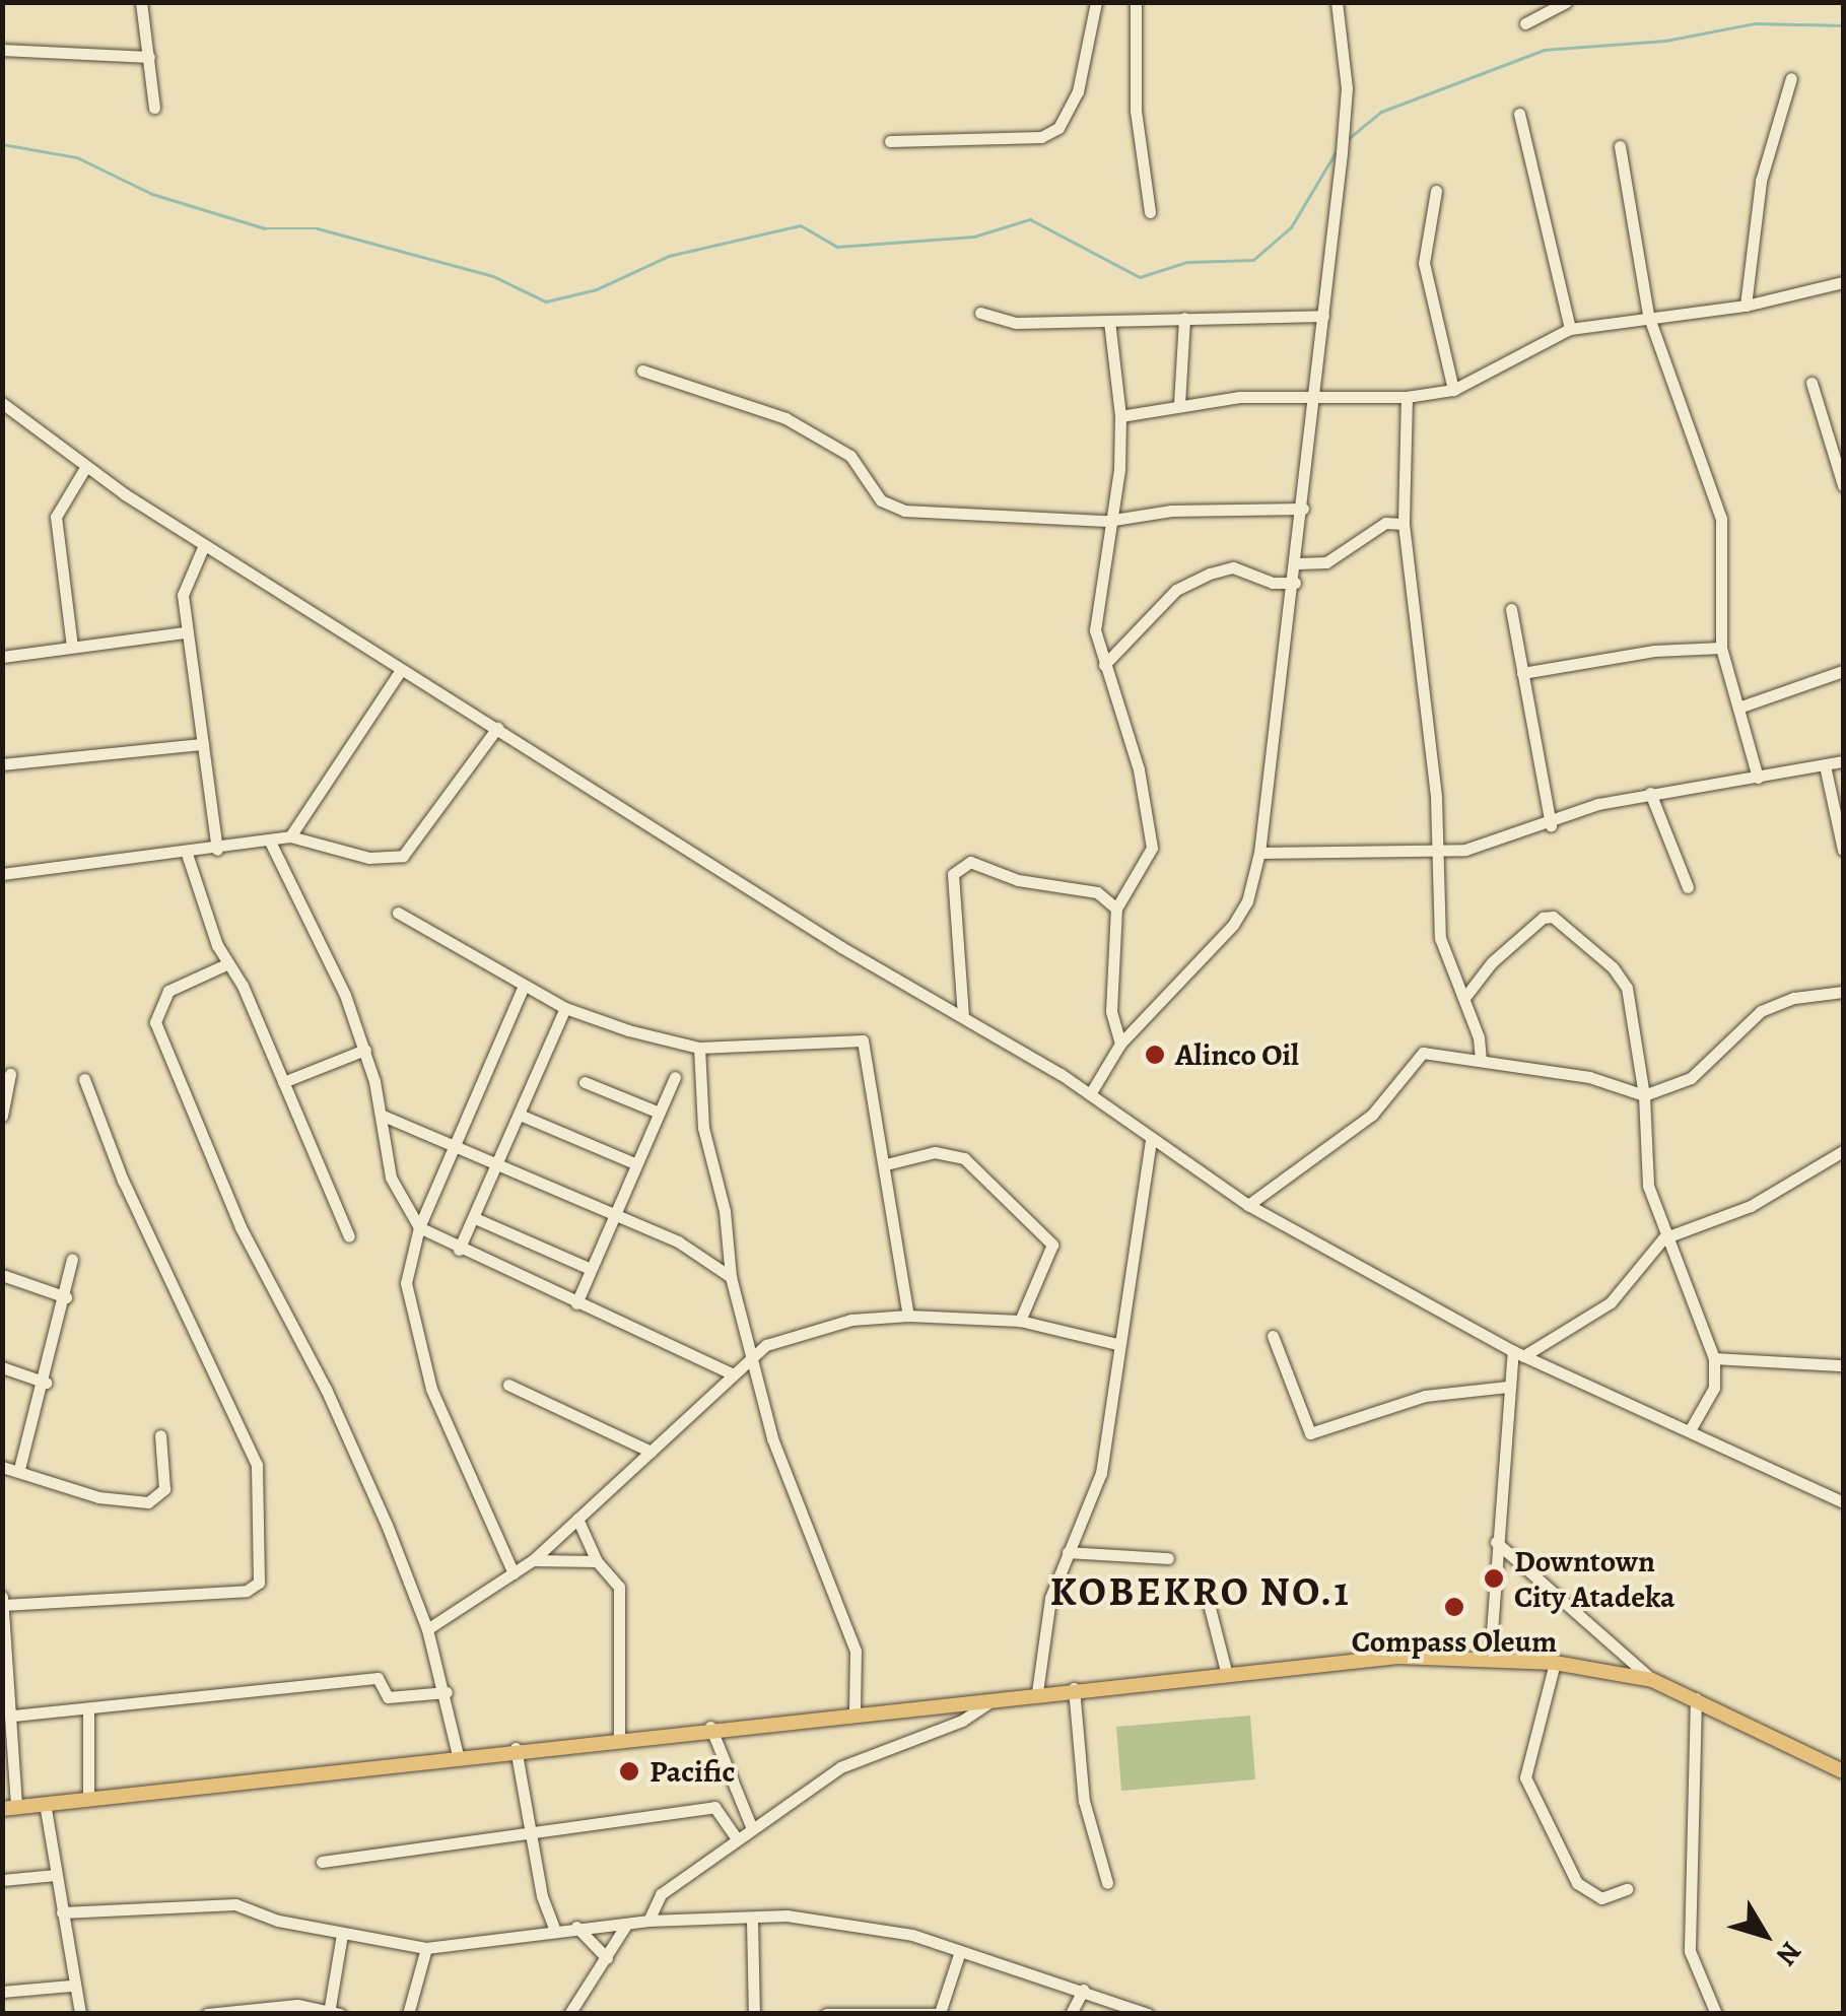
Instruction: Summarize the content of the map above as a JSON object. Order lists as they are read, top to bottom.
{
  "districts": ["KOBEKRO NO.1"],
  "places": [
    "Alinco Oil",
    "Downtown City Atadeka",
    "Compass Oleum",
    "Pacific"
  ],
  "north": "bottom right"
}
